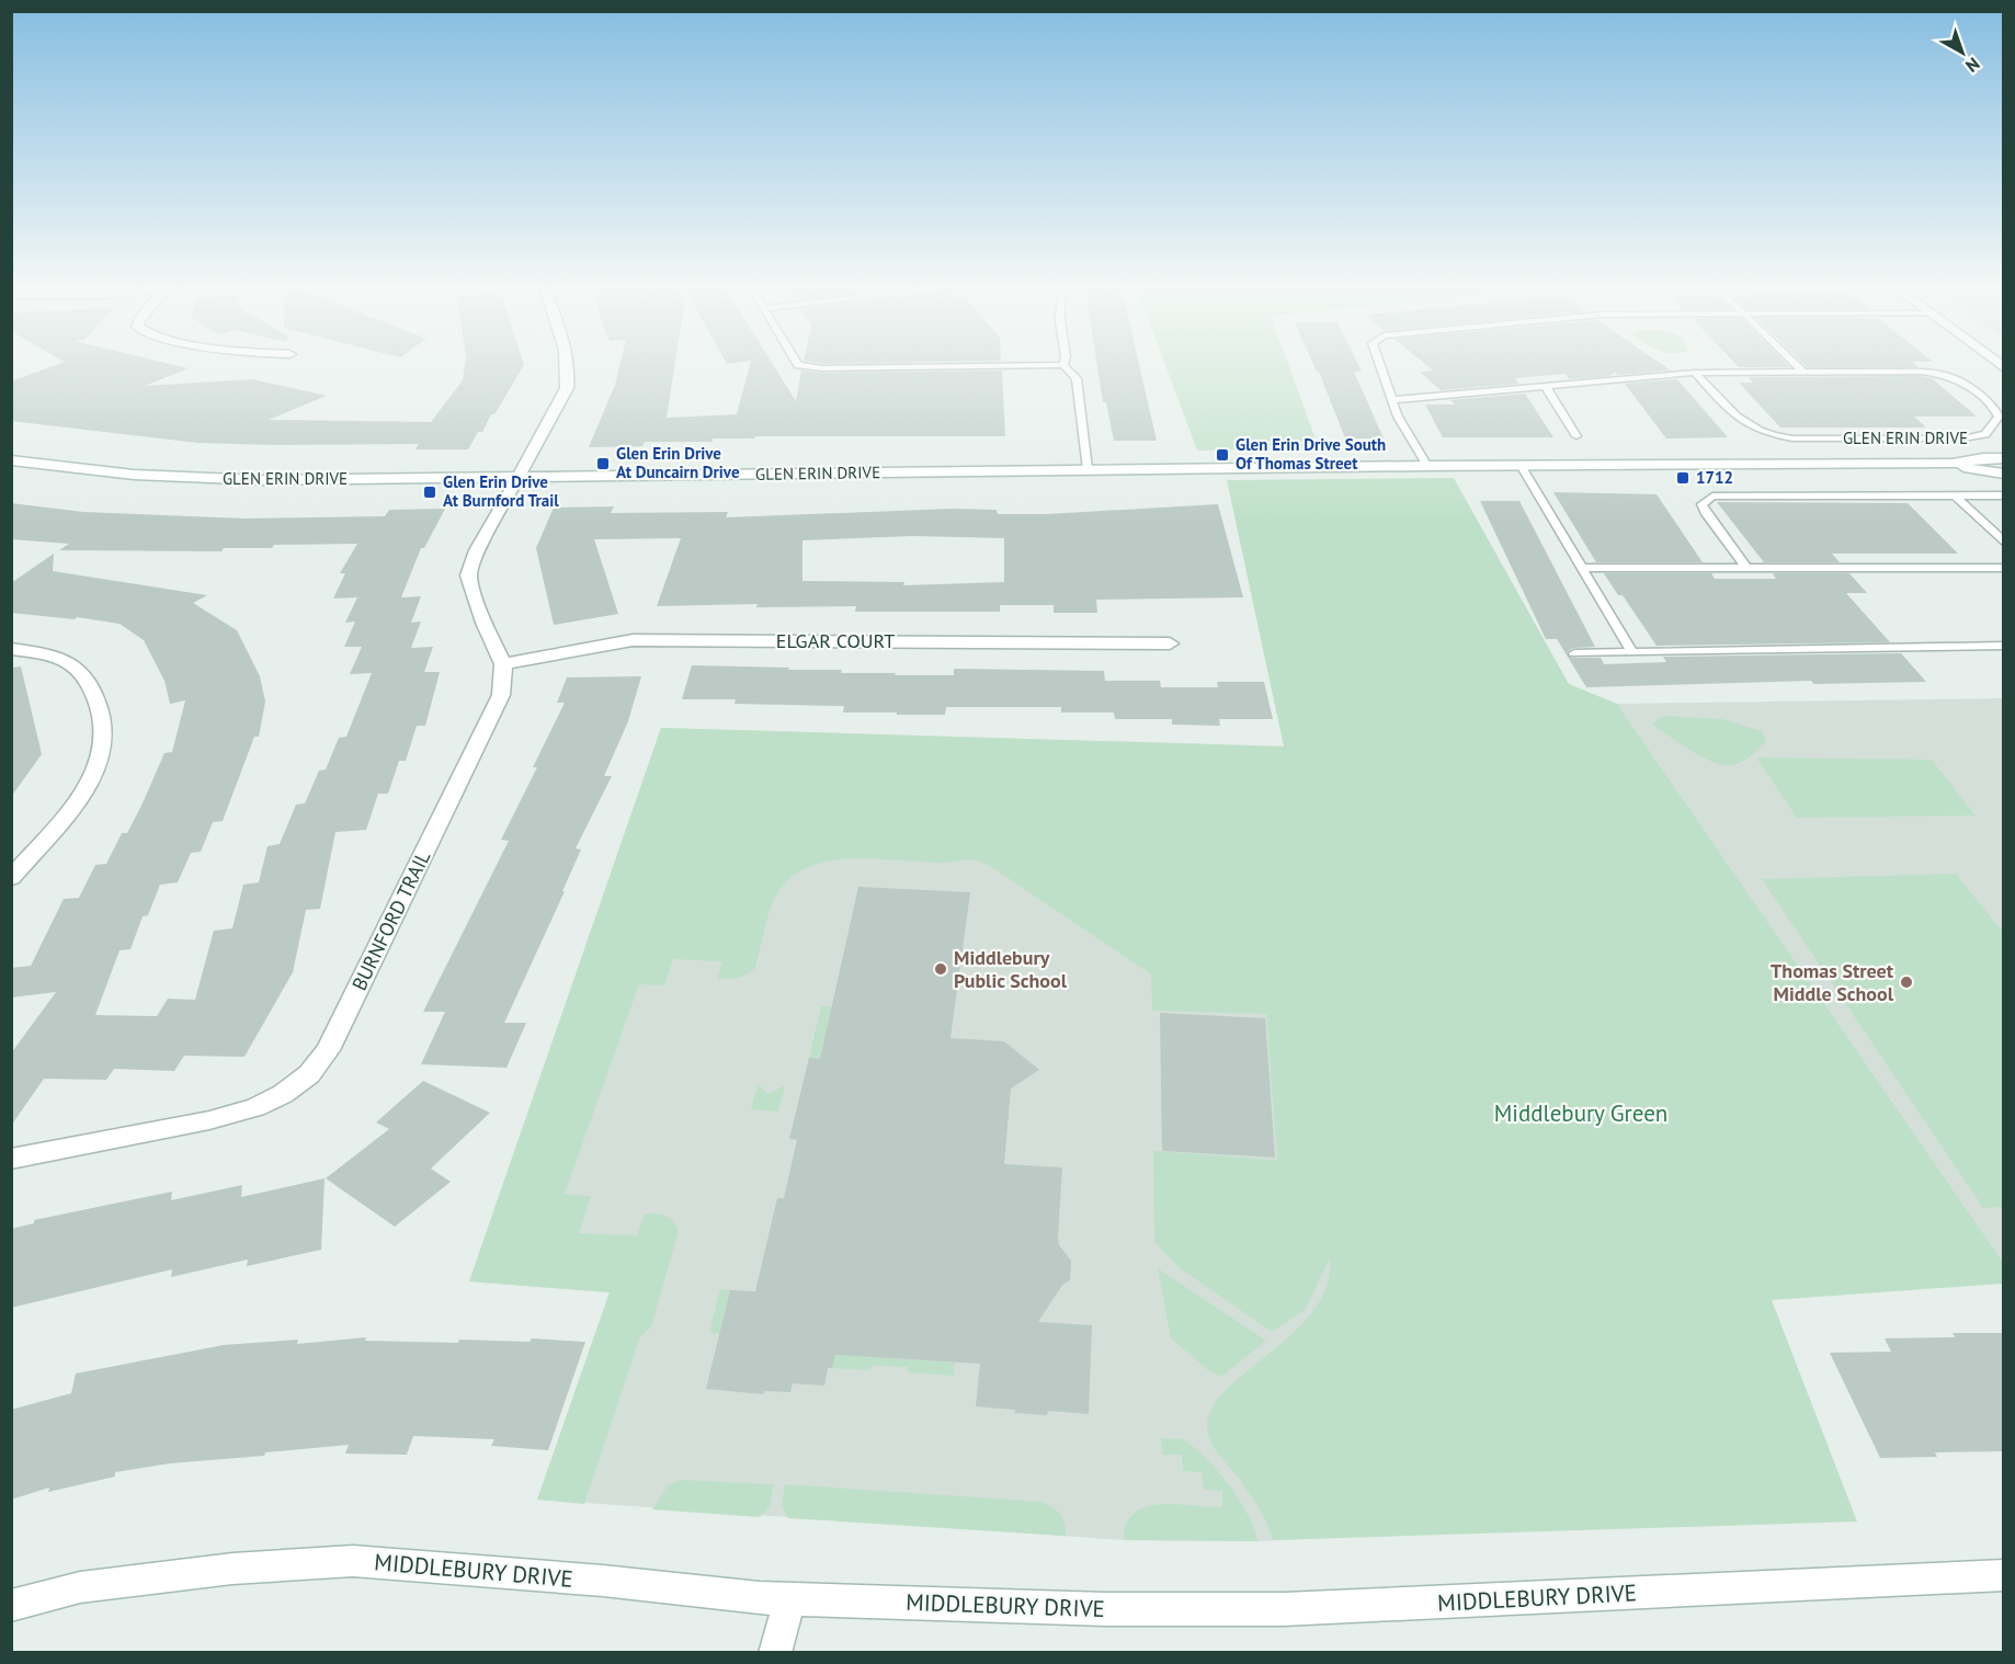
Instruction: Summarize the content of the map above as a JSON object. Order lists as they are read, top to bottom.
{
  "streets": {
    "street": [
      "GLEN ERIN DRIVE",
      "ELGAR COURT",
      "BURNFORD TRAIL",
      "MIDDLEBURY DRIVE"
    ]
  },
  "crossings": [
    ["ELGAR COURT", "BURNFORD TRAIL"]
  ],
  "parks": ["Middlebury Green"],
  "places": {
    "transit": [
      "Glen Erin Drive South Of Thomas Street",
      "Glen Erin Drive At Duncairn Drive",
      "1712",
      "Glen Erin Drive At Burnford Trail"
    ],
    "other": ["Middlebury Public School", "Thomas Street Middle School"]
  },
  "north": "bottom right"
}
